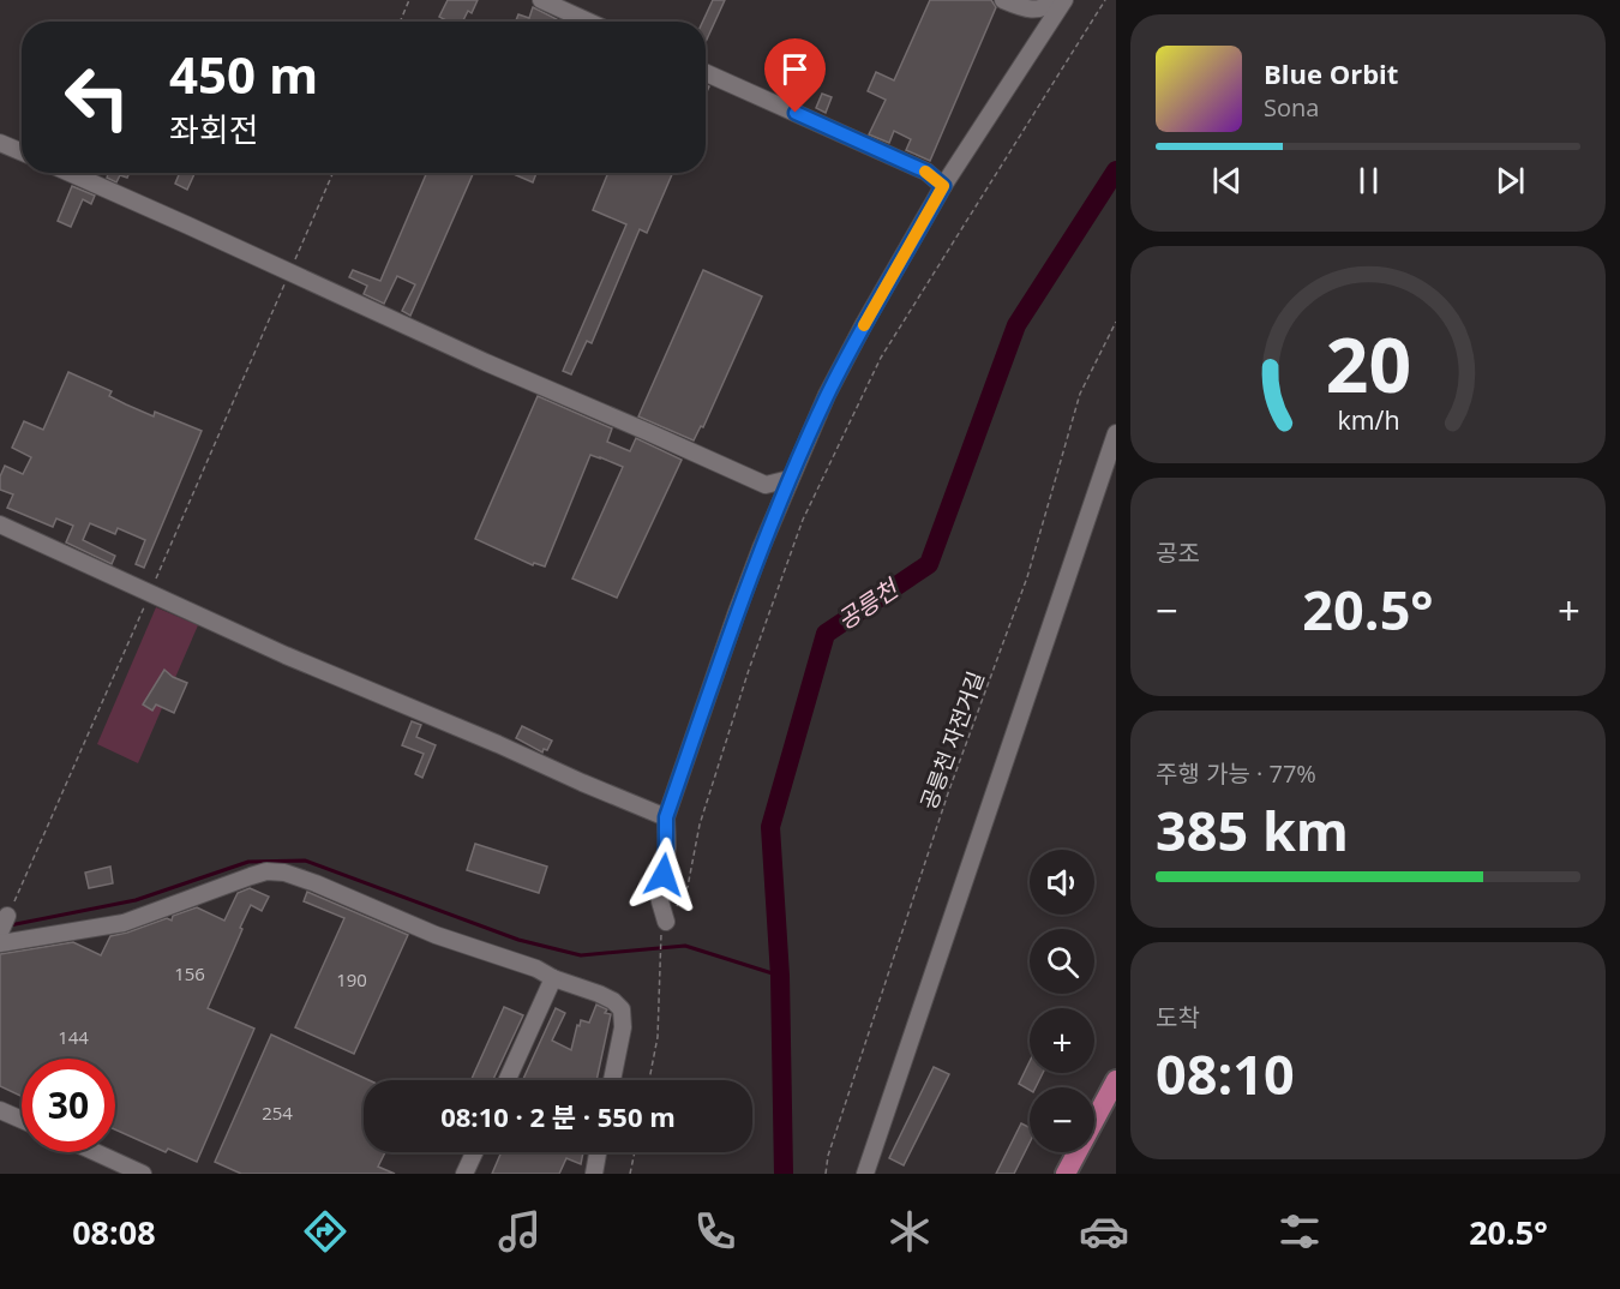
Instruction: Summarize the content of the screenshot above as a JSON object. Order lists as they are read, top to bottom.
{
  "streets": {
    "path": ["공릉천 자전거길"]
  },
  "water": ["공릉천"],
  "house_numbers": [
    "156",
    "190",
    "144",
    "254"
  ],
  "page": {
    "turn": ["450 m", "좌회전"],
    "song": ["Blue Orbit", "Sona"],
    "tile": [
      "공조",
      ["주행 가능 · 77%", "385 km"],
      ["도착", "08:10"]
    ],
    "heat": ["−", "20.5°", "+"],
    "map_buttons": ["+", "−"],
    "limit": "30",
    "trip": "08:10 · 2 분 · 550 m",
    "tabs": ["08:08", "20.5°"],
    "gauge": ["20", "km/h"]
  }
}
